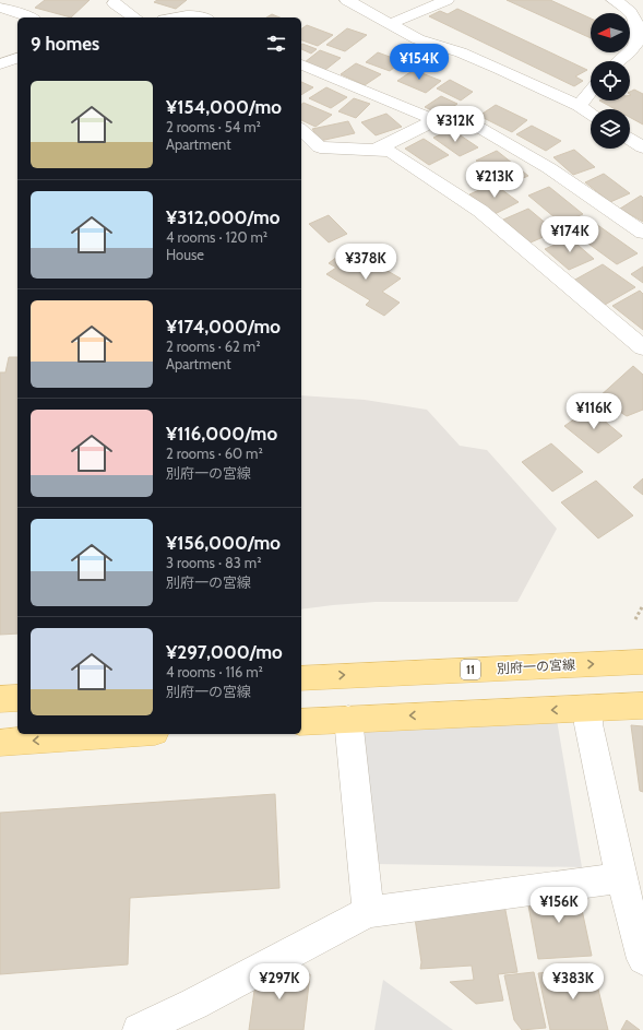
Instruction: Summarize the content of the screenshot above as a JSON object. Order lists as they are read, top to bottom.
{
  "streets": {
    "main road": ["別府一の宮線", "11"]
  },
  "north": "left",
  "page": {
    "heading": "9 homes",
    "price": [
      "¥154K",
      "¥312K",
      "¥213K",
      "¥174K",
      "¥378K",
      "¥116K",
      "¥156K",
      "¥297K",
      "¥383K"
    ],
    "list": [
      {
        "name": "¥154,000/mo",
        "note": "2 rooms · 54 m² · Apartment"
      },
      {
        "name": "¥312,000/mo",
        "note": "4 rooms · 120 m² · House"
      },
      {
        "name": "¥174,000/mo",
        "note": "2 rooms · 62 m² · Apartment"
      },
      {
        "name": "¥116,000/mo",
        "note": "2 rooms · 60 m² · 別府一の宮線"
      },
      {
        "name": "¥156,000/mo",
        "note": "3 rooms · 83 m² · 別府一の宮線"
      },
      {
        "name": "¥297,000/mo",
        "note": "4 rooms · 116 m² · 別府一の宮線"
      }
    ]
  }
}
